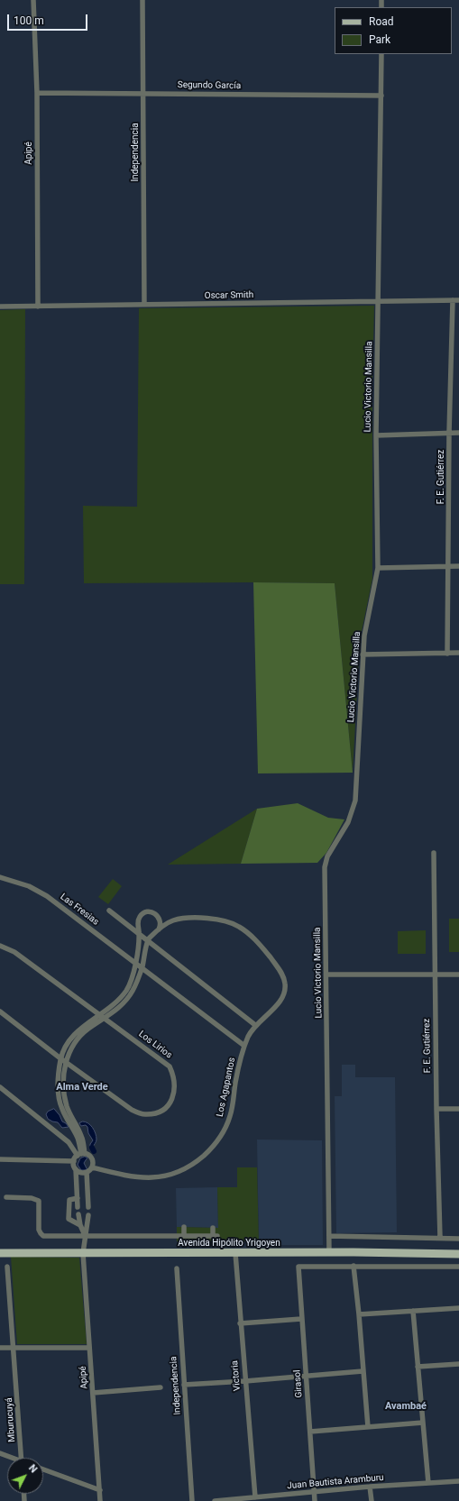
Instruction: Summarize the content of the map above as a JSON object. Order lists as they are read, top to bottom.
{
  "streets": {
    "main road": ["Avenida Hipólito Yrigoyen"],
    "street": [
      "Segundo García",
      "Independencia",
      "Apipé",
      "Oscar Smith",
      "Lucio Victorio Mansilla",
      "F. E. Gutiérrez",
      "Las Fresias",
      "Los Lirios",
      "Los Agapantos",
      "Victoria",
      "Girasol",
      "Mburucuyá",
      "Juan Bautista Aramburu"
    ]
  },
  "crossings": [
    ["Segundo García", "Independencia"],
    ["Segundo García", "Apipé"],
    ["Segundo García", "Lucio Victorio Mansilla"],
    ["Independencia", "Oscar Smith"],
    ["Apipé", "Oscar Smith"],
    ["Apipé", "Avenida Hipólito Yrigoyen"],
    ["Oscar Smith", "Lucio Victorio Mansilla"],
    ["Oscar Smith", "F. E. Gutiérrez"],
    ["Lucio Victorio Mansilla", "Avenida Hipólito Yrigoyen"],
    ["Las Fresias", "Los Agapantos"],
    ["Avenida Hipólito Yrigoyen", "Victoria"],
    ["Victoria", "Juan Bautista Aramburu"],
    ["Girasol", "Juan Bautista Aramburu"]
  ],
  "districts": ["Alma Verde", "Avambaé"],
  "legend": ["Road", "Park"],
  "scale_bar": "100 m",
  "north": "top right"
}
